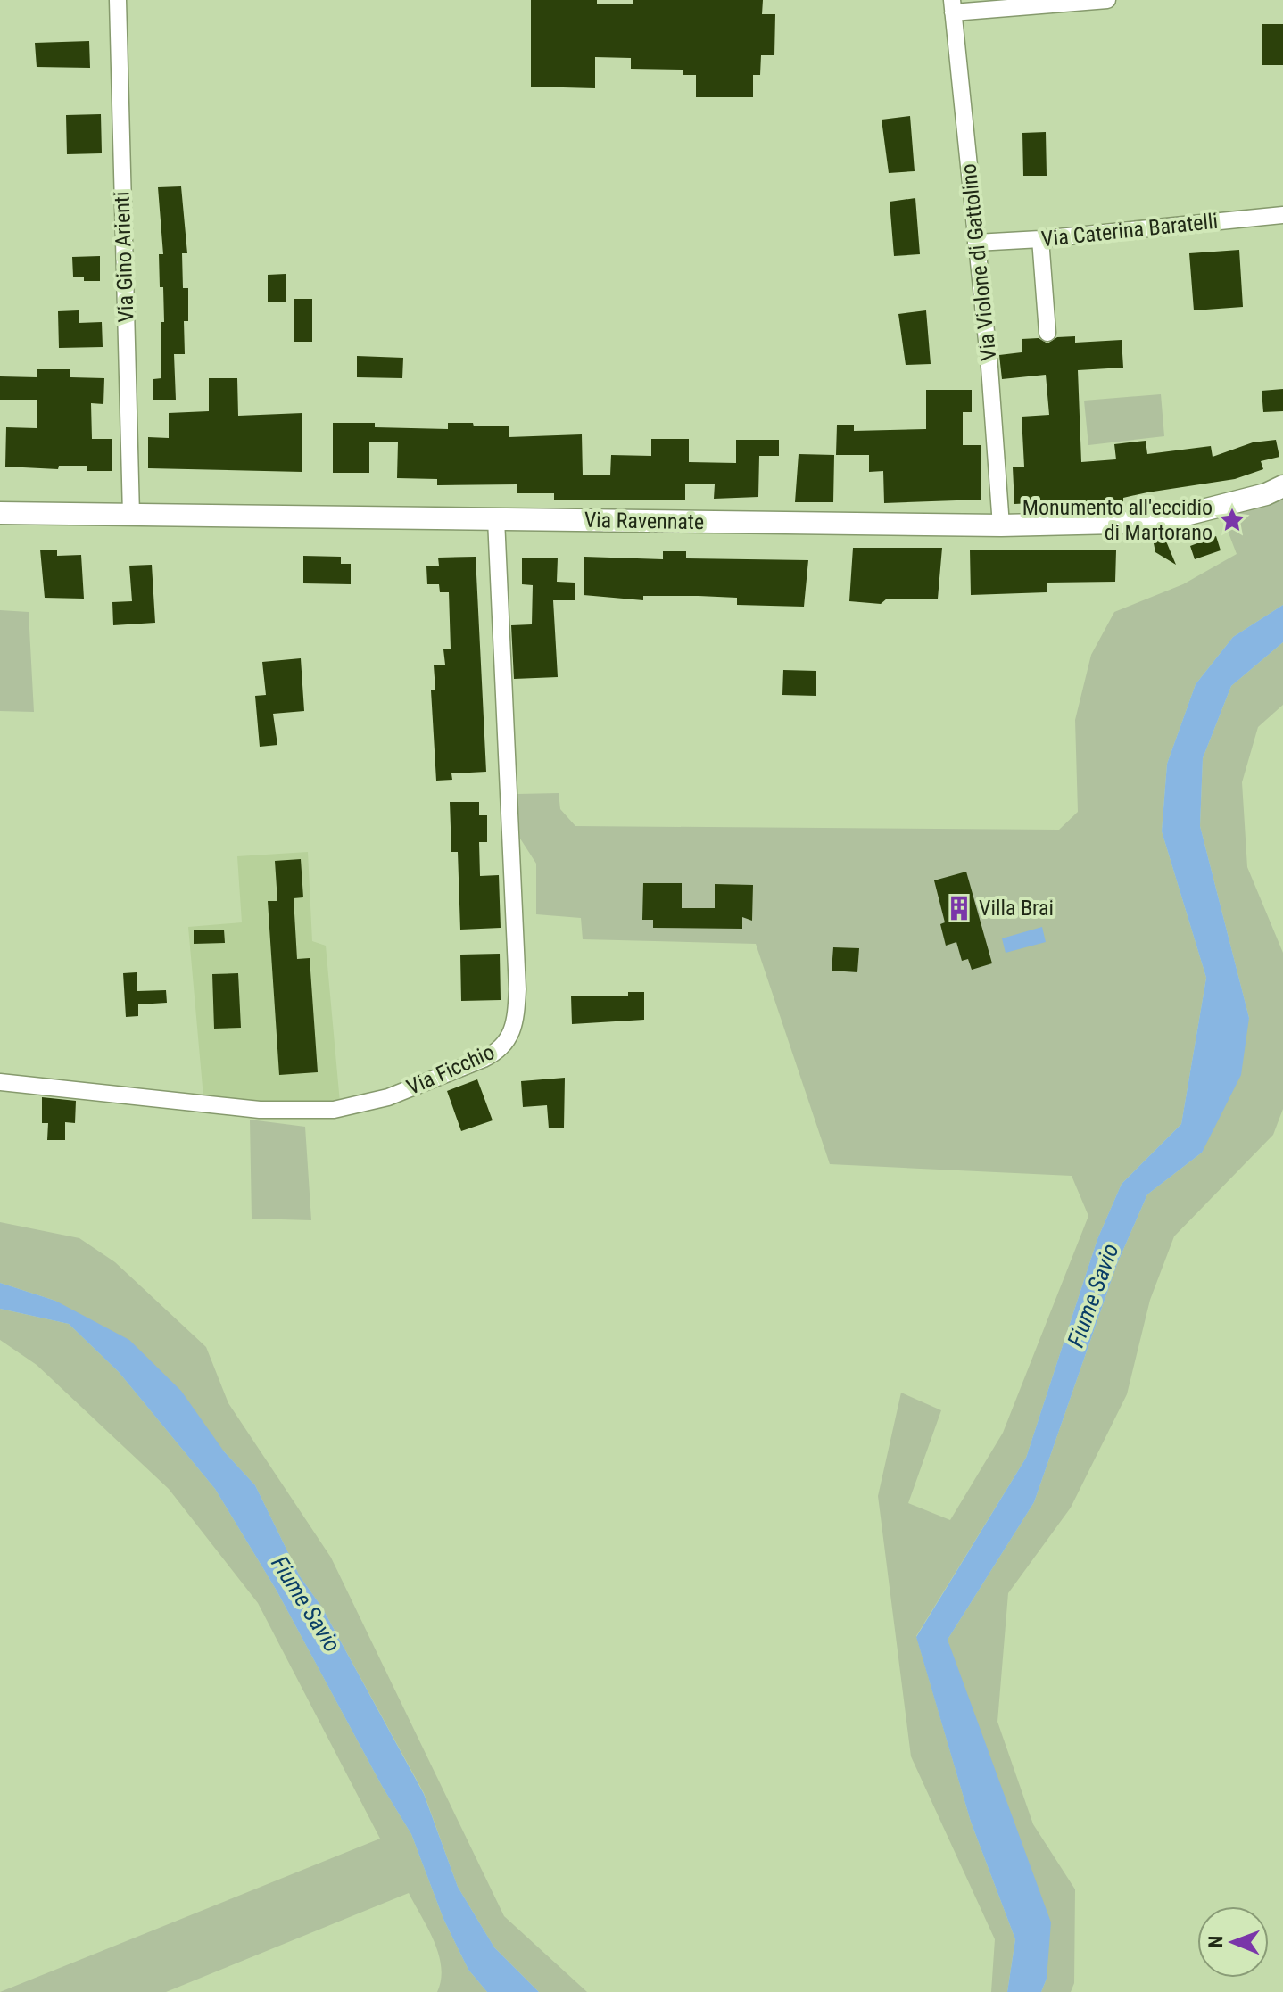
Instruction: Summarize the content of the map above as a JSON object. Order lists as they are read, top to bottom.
{
  "streets": {
    "main road": ["Via Ravennate"],
    "street": [
      "Via Caterina Baratelli",
      "Via Gino Arienti",
      "Via Violone di Gattolino",
      "Via Ficchio"
    ]
  },
  "crossings": [
    ["Via Caterina Baratelli", "Via Violone di Gattolino"],
    ["Via Gino Arienti", "Via Ravennate"],
    ["Via Violone di Gattolino", "Via Ravennate"],
    ["Via Ravennate", "Via Ficchio"]
  ],
  "water": ["Fiume Savio"],
  "places": {
    "place": ["Monumento all'eccidio di Martorano"],
    "building": ["Villa Brai"]
  },
  "north": "left"
}
